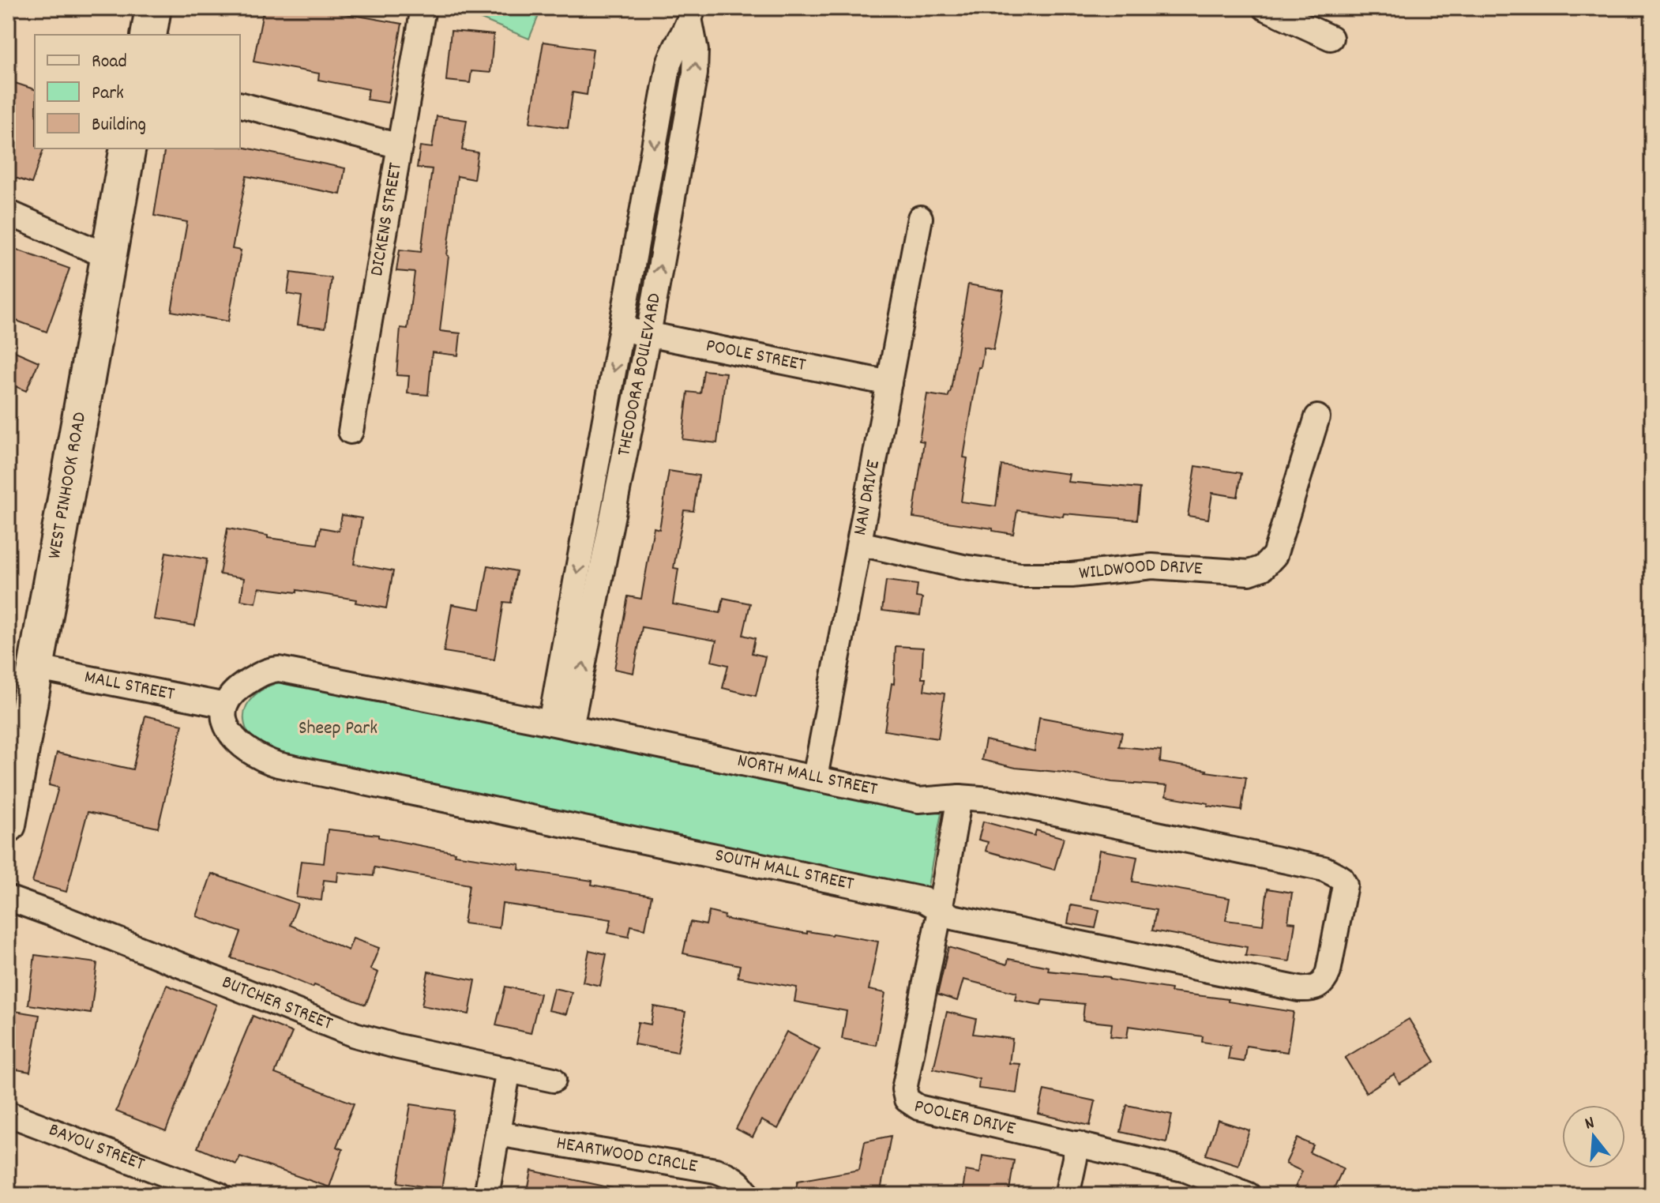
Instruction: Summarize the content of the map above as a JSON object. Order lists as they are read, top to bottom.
{
  "streets": {
    "main road": ["WEST PINHOOK ROAD"],
    "street": [
      "DICKENS STREET",
      "POOLE STREET",
      "THEODORA BOULEVARD",
      "NAN DRIVE",
      "WILDWOOD DRIVE",
      "MALL STREET",
      "NORTH MALL STREET",
      "SOUTH MALL STREET",
      "BUTCHER STREET",
      "POOLER DRIVE",
      "BAYOU STREET",
      "HEARTWOOD CIRCLE"
    ]
  },
  "crossings": [
    ["POOLE STREET", "THEODORA BOULEVARD"],
    ["POOLE STREET", "NAN DRIVE"],
    ["THEODORA BOULEVARD", "NORTH MALL STREET"],
    ["WEST PINHOOK ROAD", "MALL STREET"],
    ["NAN DRIVE", "WILDWOOD DRIVE"],
    ["NAN DRIVE", "NORTH MALL STREET"],
    ["MALL STREET", "NORTH MALL STREET"],
    ["MALL STREET", "SOUTH MALL STREET"],
    ["NORTH MALL STREET", "SOUTH MALL STREET"],
    ["NORTH MALL STREET", "POOLER DRIVE"],
    ["SOUTH MALL STREET", "POOLER DRIVE"]
  ],
  "parks": ["Sheep Park"],
  "legend": ["Road", "Park", "Building"],
  "north": "top"
}
